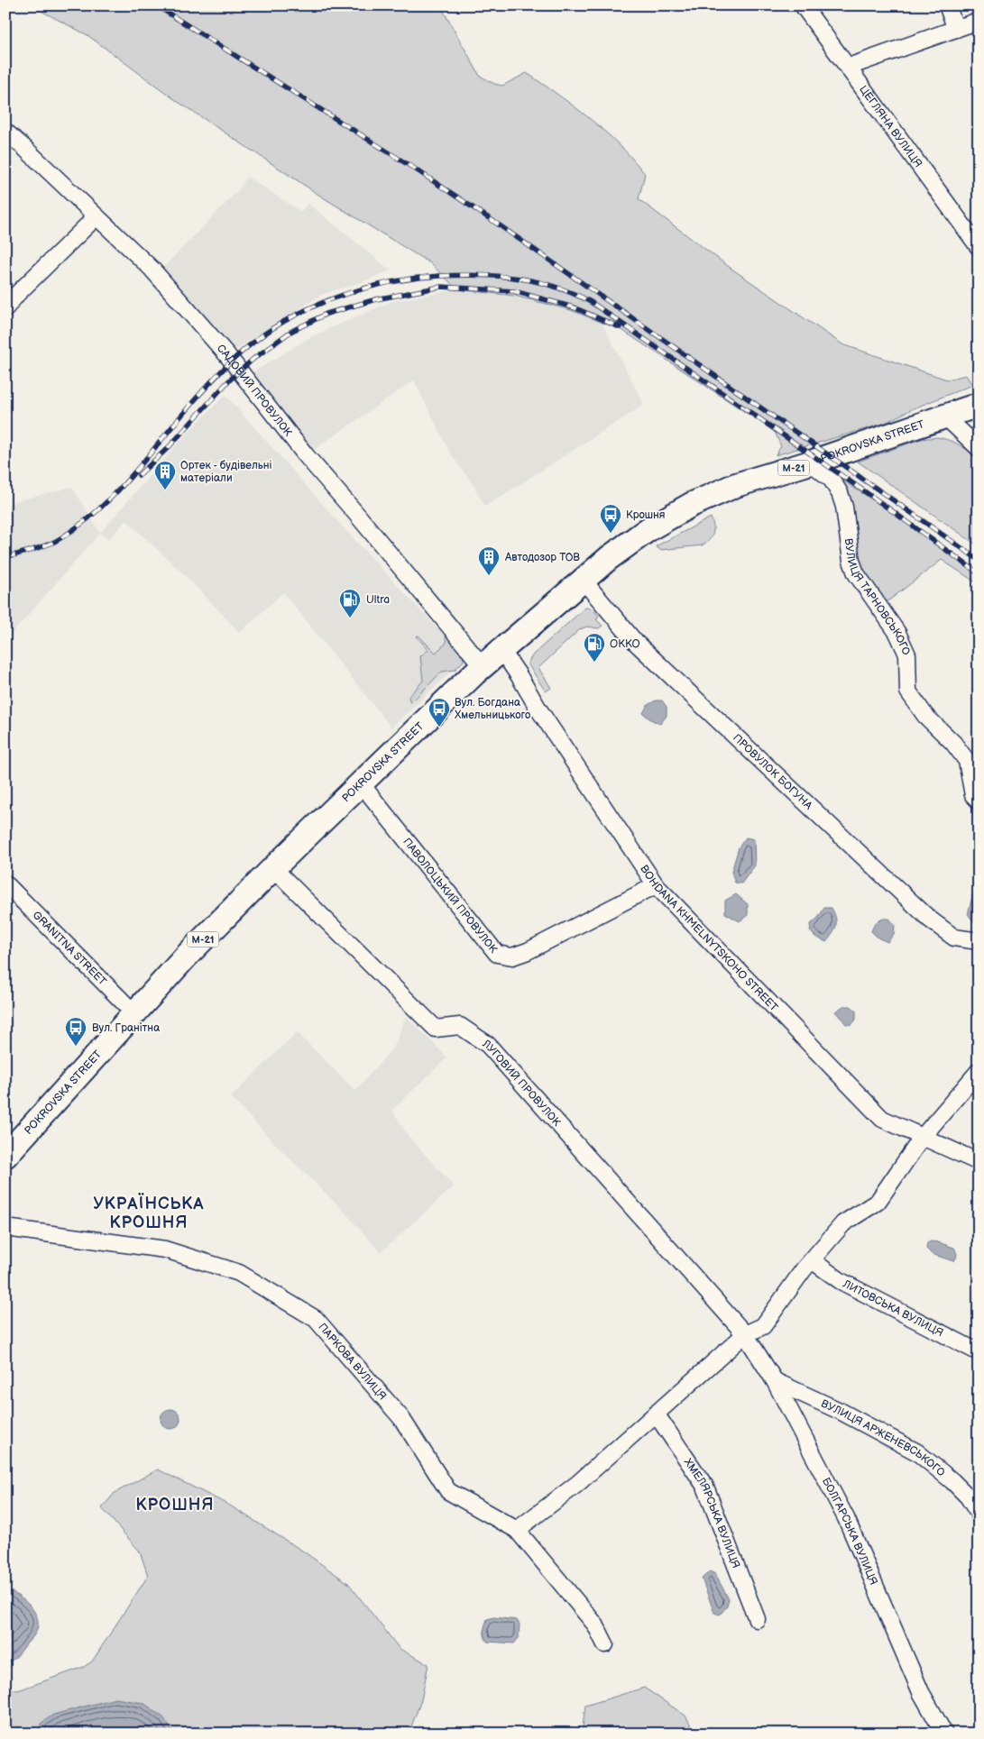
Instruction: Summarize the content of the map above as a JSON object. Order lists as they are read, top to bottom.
{
  "streets": {
    "highway": ["POKROVSKA STREET", "М-21"],
    "street": [
      "ЦЕГЛЯНА ВУЛИЦЯ",
      "САДОВИЙ ПРОВУЛОК",
      "ВУЛИЦЯ ТАРНОВСЬКОГО",
      "ПРОВУЛОК БОГУНА",
      "ПАВОЛОЦЬКИЙ ПРОВУЛОК",
      "BOHDANA KHMELNYTSKOHO STREET",
      "GRANITNA STREET",
      "ЛУГОВИЙ ПРОВУЛОК",
      "ЛИТОВСЬКА ВУЛИЦЯ",
      "ПАРКОВА ВУЛИЦЯ",
      "ВУЛИЦЯ АРЖЕНЕВСЬКОГО",
      "ХМЕЛЯРСЬКА ВУЛИЦЯ",
      "БОЛГАРСЬКА ВУЛИЦЯ"
    ]
  },
  "crossings": [
    ["САДОВИЙ ПРОВУЛОК", "POKROVSKA STREET"],
    ["POKROVSKA STREET", "ВУЛИЦЯ ТАРНОВСЬКОГО"],
    ["POKROVSKA STREET", "ПРОВУЛОК БОГУНА"],
    ["POKROVSKA STREET", "ПАВОЛОЦЬКИЙ ПРОВУЛОК"],
    ["POKROVSKA STREET", "BOHDANA KHMELNYTSKOHO STREET"],
    ["POKROVSKA STREET", "GRANITNA STREET"],
    ["POKROVSKA STREET", "ЛУГОВИЙ ПРОВУЛОК"],
    ["ПАВОЛОЦЬКИЙ ПРОВУЛОК", "BOHDANA KHMELNYTSKOHO STREET"],
    ["ЛУГОВИЙ ПРОВУЛОК", "БОЛГАРСЬКА ВУЛИЦЯ"],
    ["ВУЛИЦЯ АРЖЕНЕВСЬКОГО", "БОЛГАРСЬКА ВУЛИЦЯ"]
  ],
  "districts": ["УКРАЇНСЬКА КРОШНЯ", "КРОШНЯ"],
  "places": {
    "building": ["Ортек - будівельні матеріали", "Автодозор ТОВ"],
    "bus stop": ["Крошня", "Вул. Богдана Хмельницького", "Вул. Гранітна"],
    "fuel station": ["Ultra", "OKKO"]
  }
}
